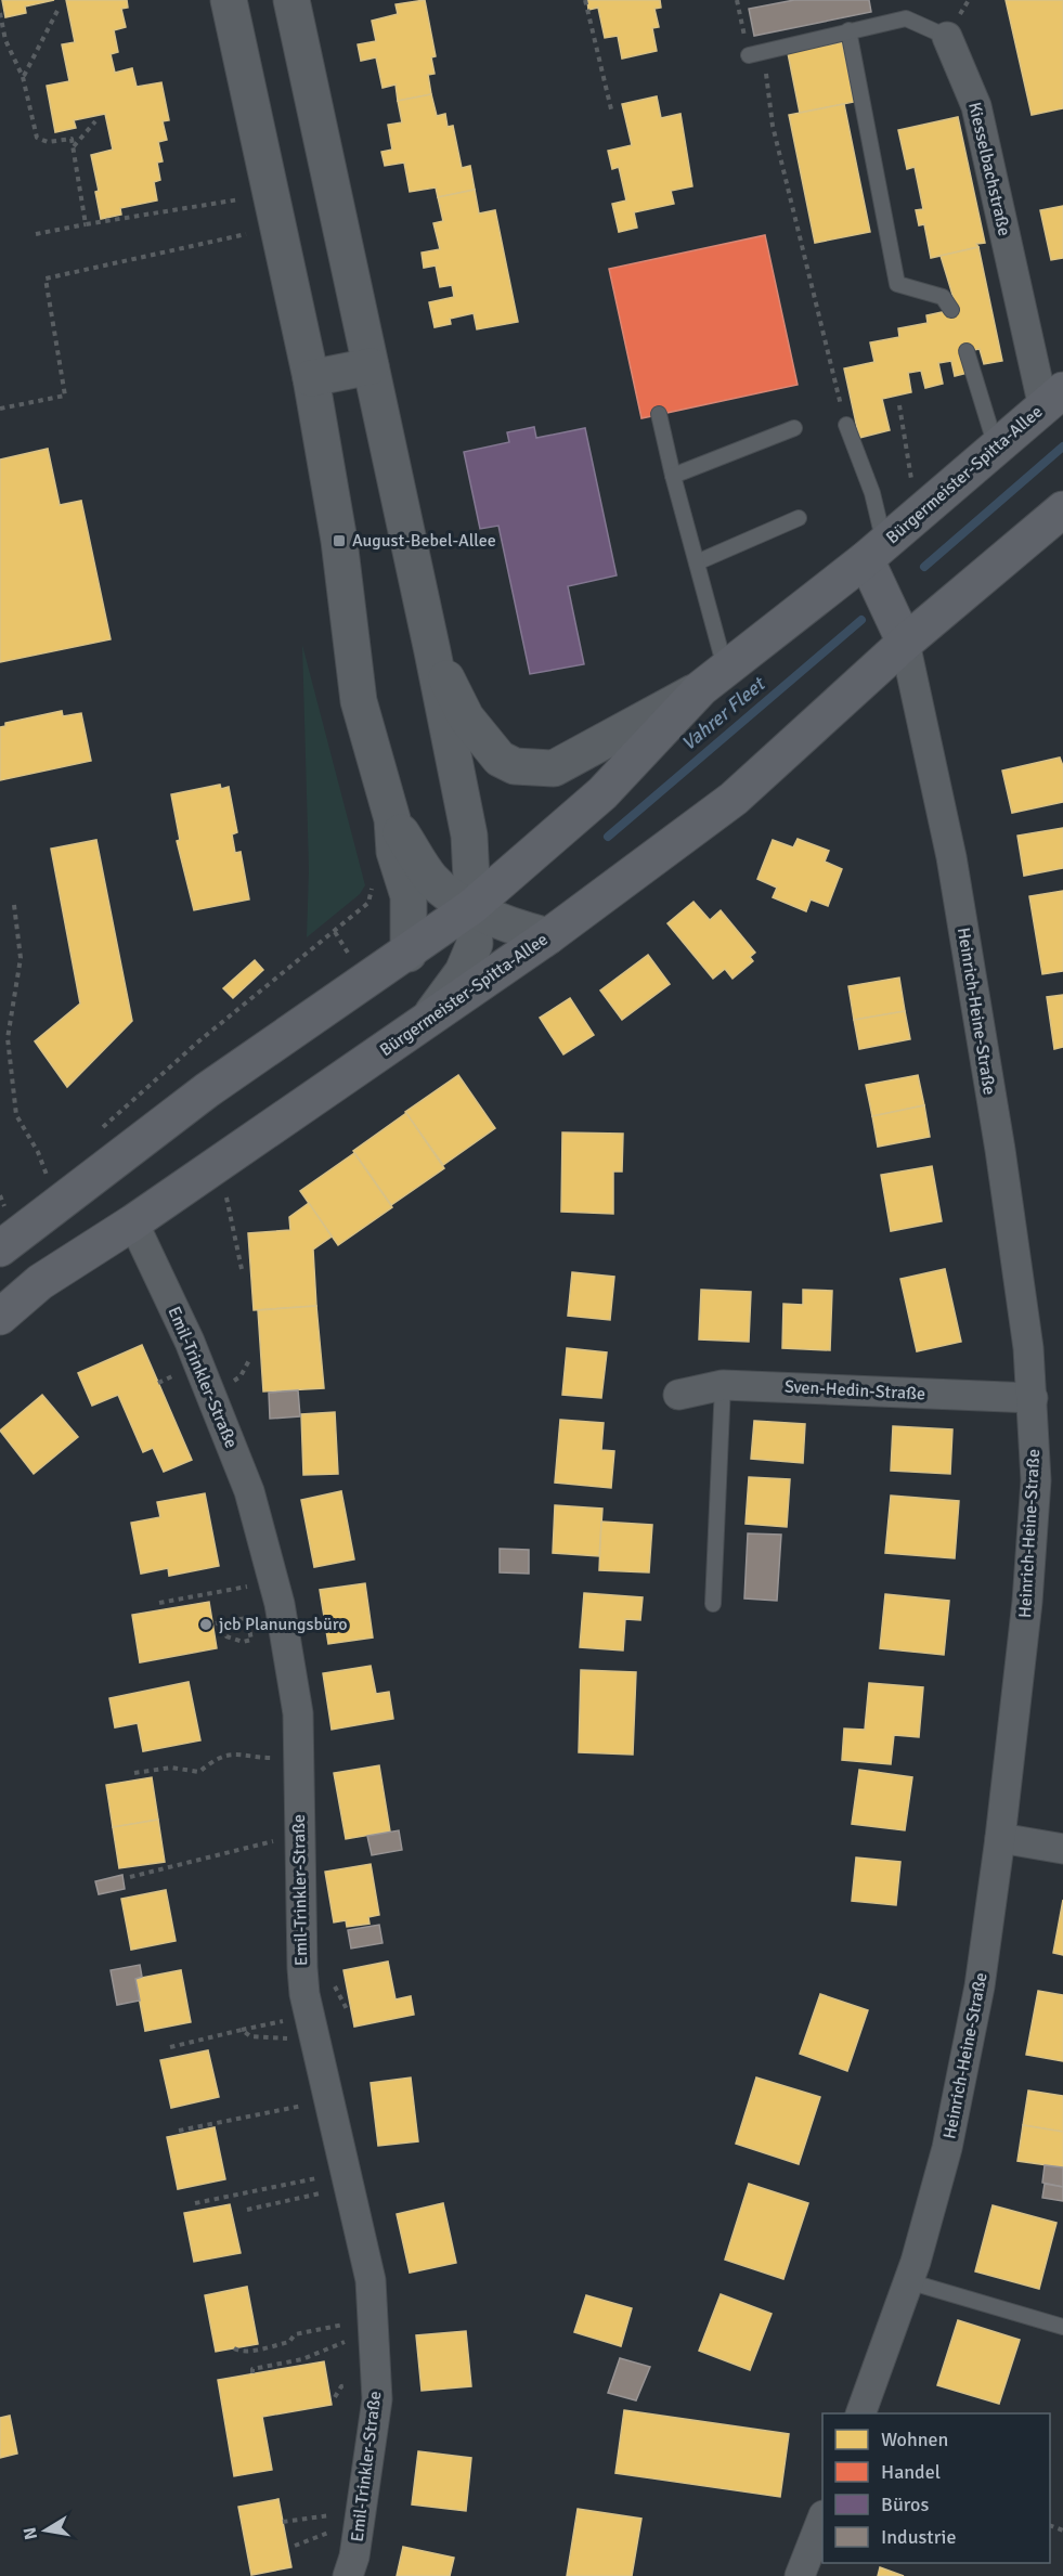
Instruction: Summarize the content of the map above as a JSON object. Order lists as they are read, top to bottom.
{
  "streets": {
    "main road": ["Bürgermeister-Spitta-Allee"],
    "street": [
      "Kiesselbachstraße",
      "Heinrich-Heine-Straße",
      "Emil-Trinkler-Straße",
      "Sven-Hedin-Straße"
    ]
  },
  "crossings": [
    ["Kiesselbachstraße", "Bürgermeister-Spitta-Allee"],
    ["Bürgermeister-Spitta-Allee", "Heinrich-Heine-Straße"],
    ["Bürgermeister-Spitta-Allee", "Emil-Trinkler-Straße"],
    ["Heinrich-Heine-Straße", "Sven-Hedin-Straße"]
  ],
  "water": ["Vahrer Fleet"],
  "places": {
    "transit": ["August-Bebel-Allee"],
    "other": ["jcb Planungsbüro"]
  },
  "legend": [
    "Wohnen",
    "Handel",
    "Büros",
    "Industrie"
  ],
  "north": "left"
}
